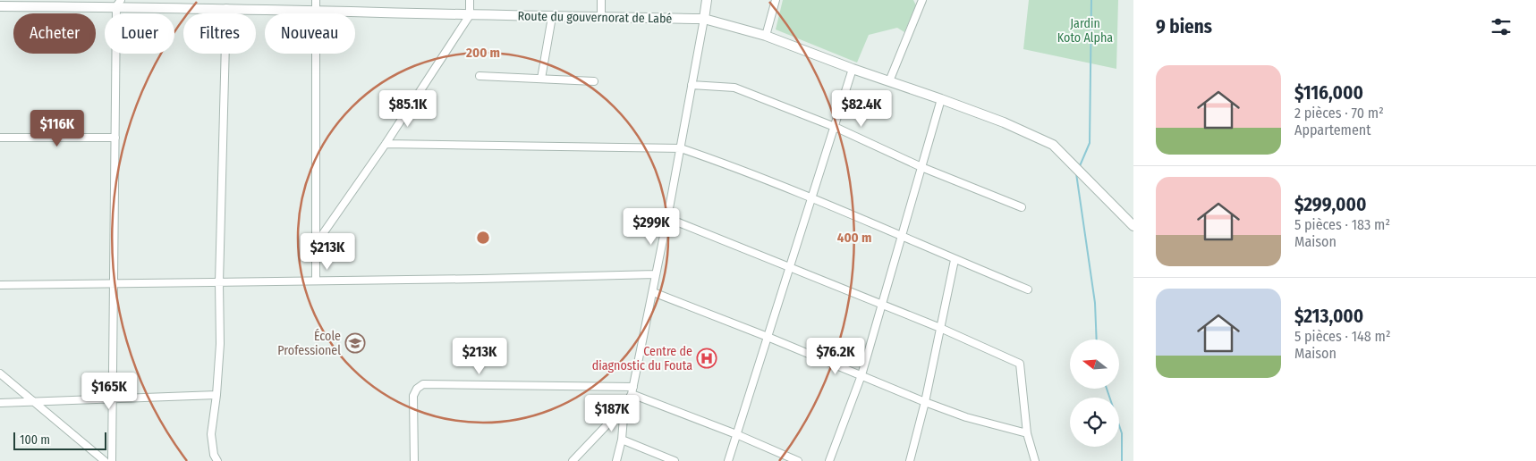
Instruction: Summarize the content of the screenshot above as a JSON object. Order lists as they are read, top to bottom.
{
  "streets": {
    "street": ["Route du gouvernorat de Labé"]
  },
  "parks": ["Jardin Koto Alpha"],
  "places": {
    "school or university": ["École Professionel"],
    "hospital": ["Centre de diagnostic du Fouta"]
  },
  "scale_bar": "100 m",
  "north": "left",
  "page": {
    "heading": "9 biens",
    "chip": [
      "Acheter",
      "Louer",
      "Filtres",
      "Nouveau"
    ],
    "list": [
      {
        "name": "$116,000",
        "note": "2 pièces · 70 m² · Appartement"
      },
      {
        "name": "$299,000",
        "note": "5 pièces · 183 m² · Maison"
      },
      {
        "name": "$213,000",
        "note": "5 pièces · 148 m² · Maison"
      }
    ],
    "price": [
      "$85.1K",
      "$82.4K",
      "$116K",
      "$299K",
      "$213K",
      "$213K",
      "$76.2K",
      "$165K",
      "$187K"
    ],
    "scale": "100 m"
  },
  "rings": ["200 m", "400 m"]
}
